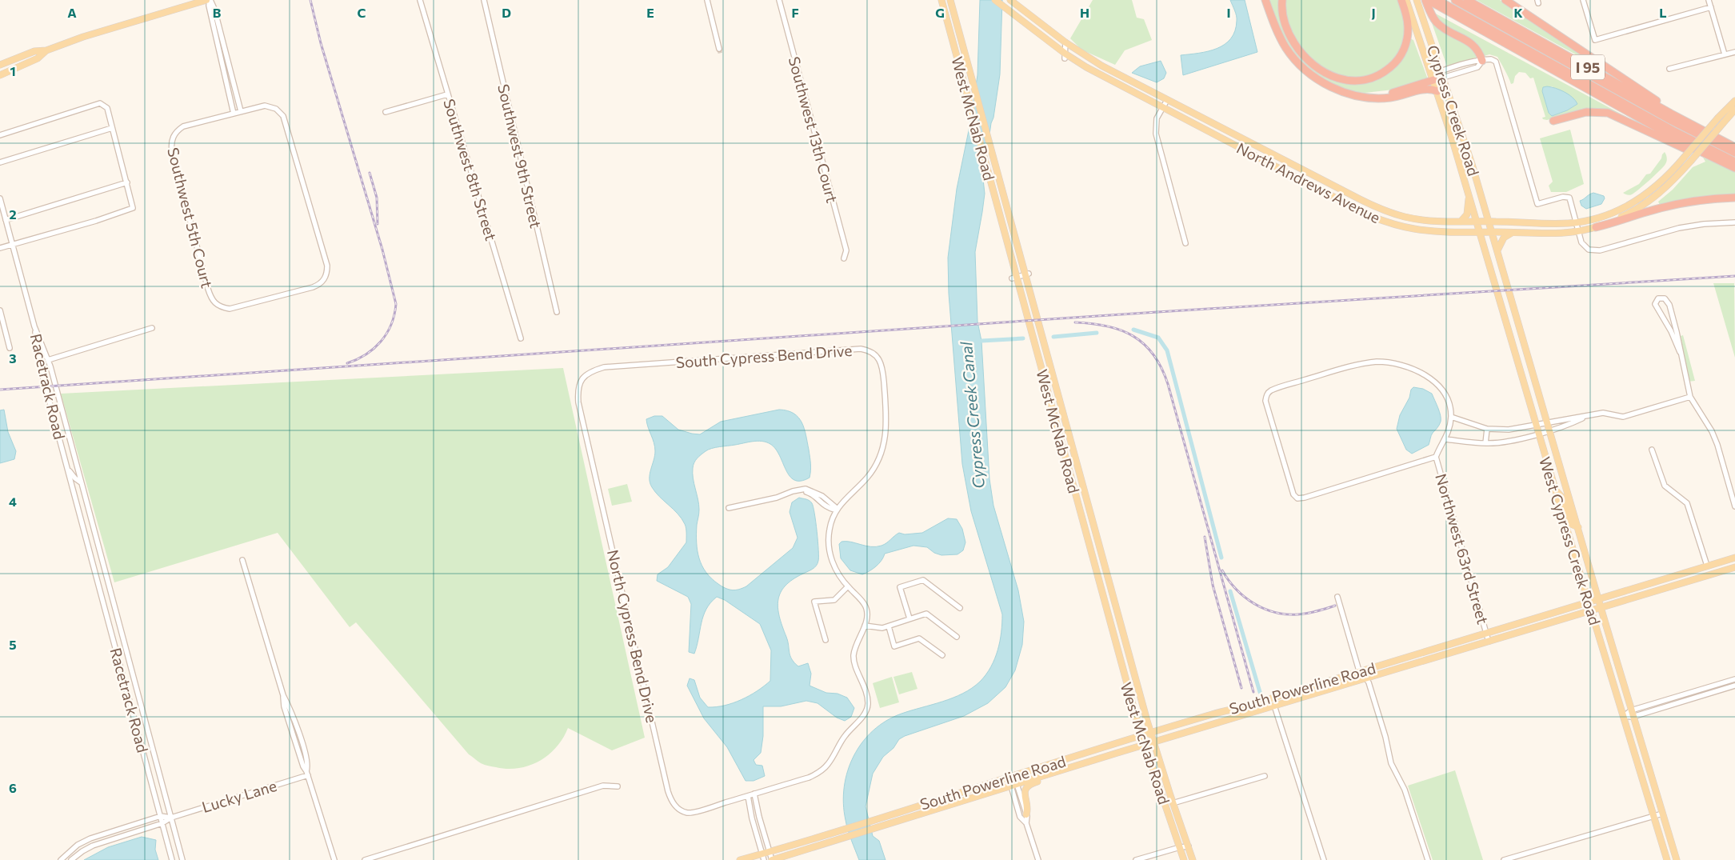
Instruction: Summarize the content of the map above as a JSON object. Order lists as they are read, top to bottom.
{
  "streets": {
    "highway": ["I 95"],
    "main road": [
      "Cypress Creek Road",
      "West McNab Road",
      "North Andrews Avenue",
      "West Cypress Creek Road",
      "South Powerline Road"
    ],
    "street": [
      "Southwest 13th Court",
      "Southwest 9th Street",
      "Southwest 8th Street",
      "Southwest 5th Court",
      "South Cypress Bend Drive",
      "Racetrack Road",
      "Northwest 63rd Street",
      "North Cypress Bend Drive",
      "Lucky Lane"
    ]
  },
  "crossings": [
    ["Cypress Creek Road", "North Andrews Avenue"],
    ["Cypress Creek Road", "West Cypress Creek Road"],
    ["West McNab Road", "South Powerline Road"],
    ["North Andrews Avenue", "West Cypress Creek Road"],
    ["South Cypress Bend Drive", "North Cypress Bend Drive"],
    ["Racetrack Road", "Lucky Lane"],
    ["West Cypress Creek Road", "South Powerline Road"],
    ["Northwest 63rd Street", "South Powerline Road"]
  ],
  "water": ["Cypress Creek Canal"],
  "grid": {
    "columns": [
      "A",
      "B",
      "C",
      "D",
      "E",
      "F",
      "G",
      "H",
      "I",
      "J",
      "K",
      "L"
    ],
    "rows": [
      "1",
      "2",
      "3",
      "4",
      "5",
      "6"
    ]
  }
}
